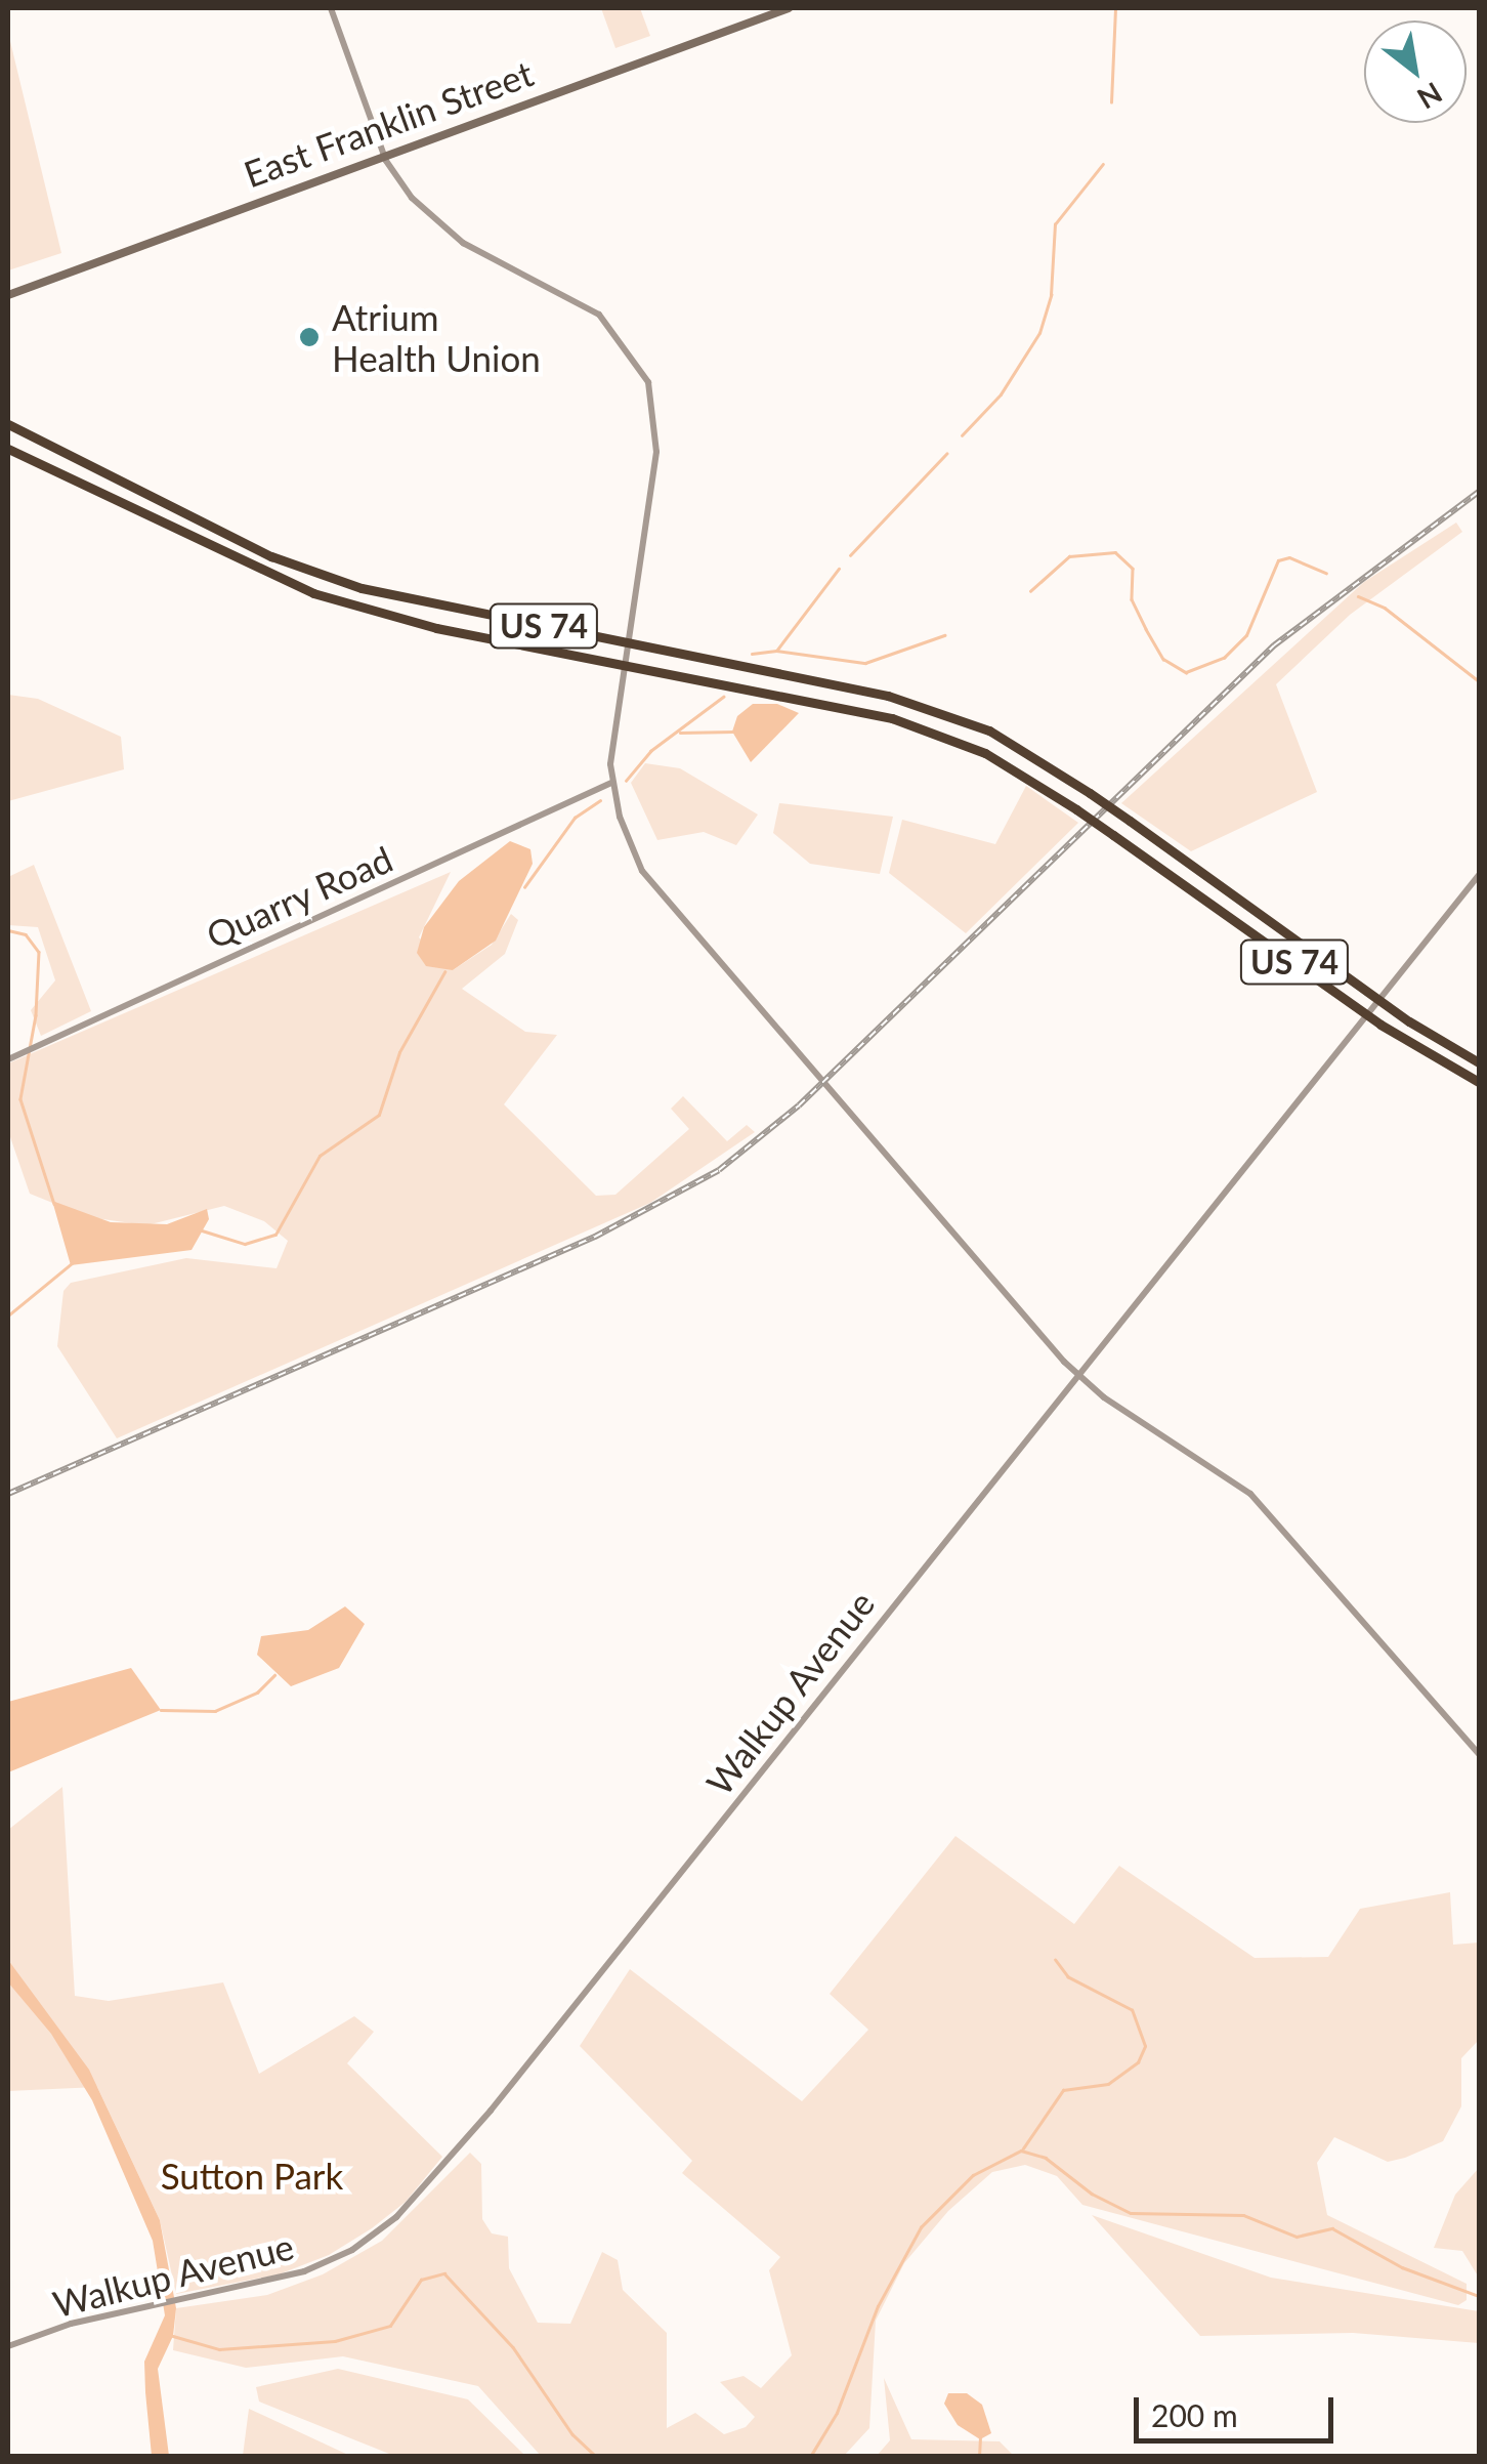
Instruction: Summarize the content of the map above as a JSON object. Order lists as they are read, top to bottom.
{
  "streets": {
    "highway": ["US 74"],
    "main road": ["East Franklin Street"],
    "street": ["Quarry Road", "Walkup Avenue"]
  },
  "crossings": [
    ["US 74", "Walkup Avenue"]
  ],
  "parks": ["Sutton Park"],
  "places": ["Atrium Health Union"],
  "scale_bar": "200 m",
  "north": "bottom right"
}
